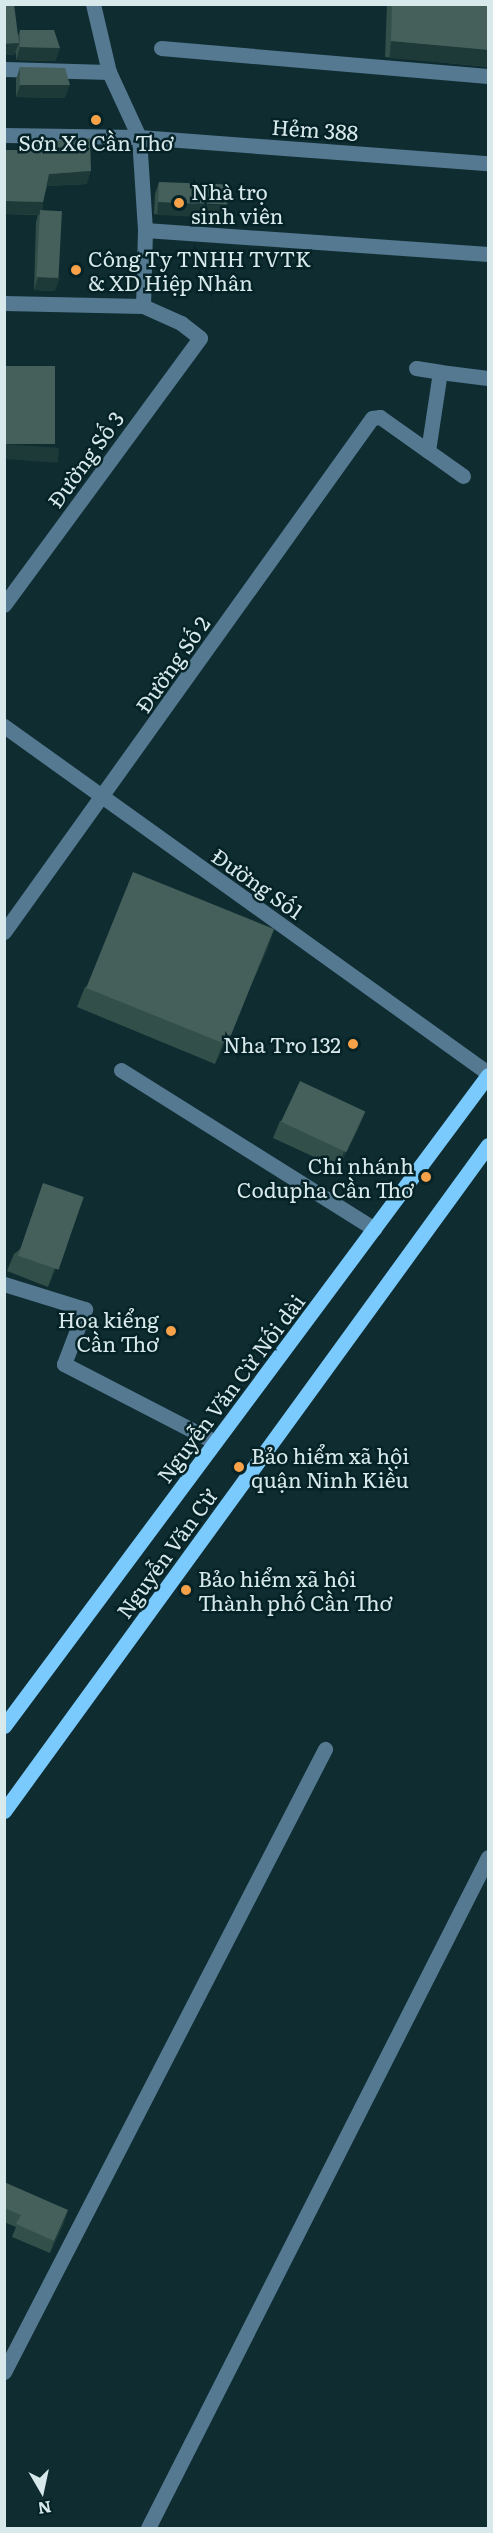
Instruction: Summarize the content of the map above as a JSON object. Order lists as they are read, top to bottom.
{
  "streets": {
    "main road": ["Nguyễn Văn Cừ Nối dài", "Nguyễn Văn Cừ"],
    "street": [
      "Hẻm 388",
      "Đường Số 3",
      "Đường Số 2",
      "Đường Số1"
    ]
  },
  "crossings": [
    ["Đường Số 2", "Đường Số1"],
    ["Đường Số1", "Nguyễn Văn Cừ Nối dài"]
  ],
  "places": [
    "Sơn Xe Cần Thơ",
    "Nhà trọ sinh viên",
    "Công Ty TNHH TVTK & XD Hiệp Nhân",
    "Nha Tro 132",
    "Chi nhánh Codupha Cần Thơ",
    "Hoa kiểng Cần Thơ",
    "Bảo hiểm xã hội quận Ninh Kiều",
    "Bảo hiểm xã hội Thành phố Cần Thơ"
  ],
  "north": "bottom"
}
